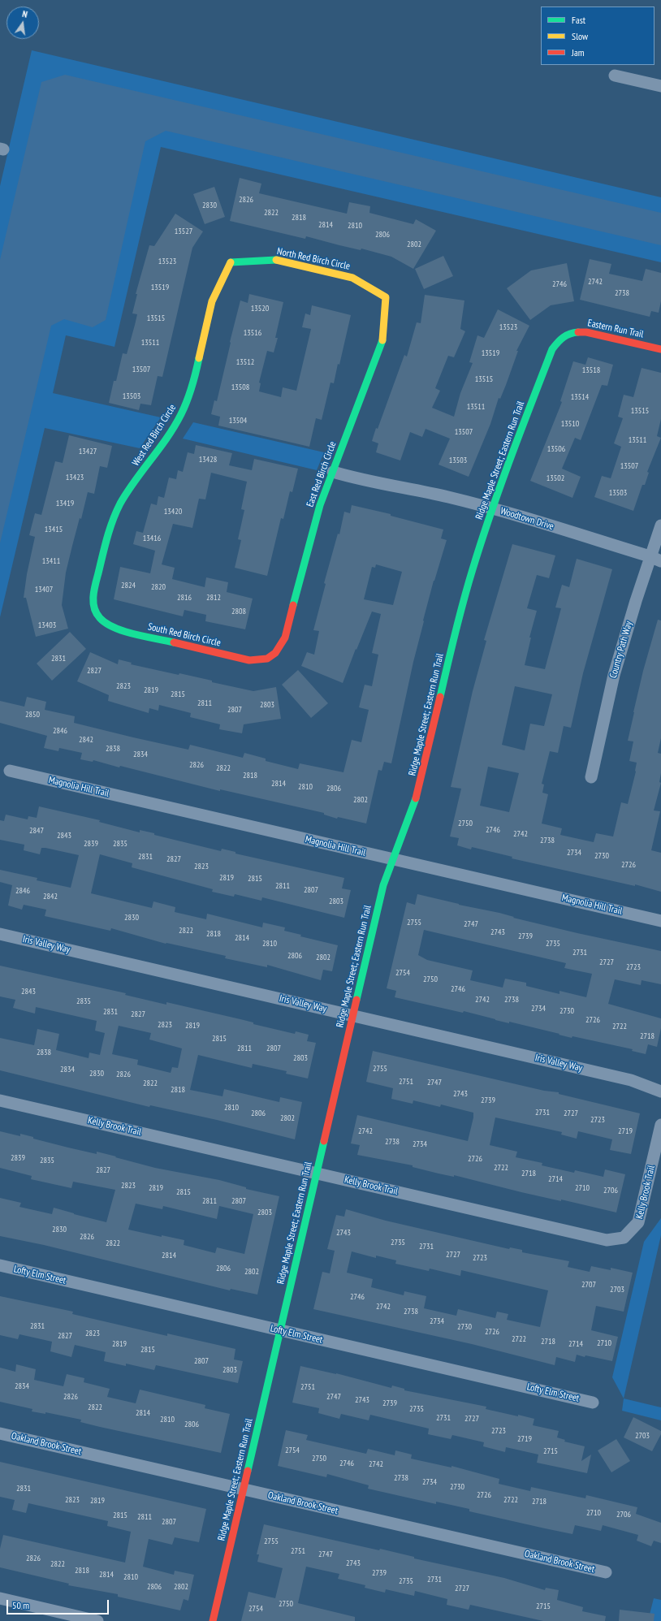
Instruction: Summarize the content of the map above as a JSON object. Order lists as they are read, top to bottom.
{
  "streets": {
    "street": [
      "North Red Birch Circle",
      "Eastern Run Trail",
      "West Red Birch Circle",
      "Ridge Maple Street; Eastern Run Trail",
      "East Red Birch Circle",
      "Woodtown Drive",
      "South Red Birch Circle",
      "Country Path Way",
      "Magnolia Hill Trail",
      "Iris Valley Way",
      "Kelly Brook Trail",
      "Lofty Elm Street",
      "Oakland Brook Street"
    ]
  },
  "crossings": [
    ["North Red Birch Circle", "West Red Birch Circle"],
    ["North Red Birch Circle", "East Red Birch Circle"],
    ["Eastern Run Trail", "Ridge Maple Street; Eastern Run Trail"],
    ["West Red Birch Circle", "South Red Birch Circle"],
    ["Ridge Maple Street; Eastern Run Trail", "Woodtown Drive"],
    ["Ridge Maple Street; Eastern Run Trail", "Magnolia Hill Trail"],
    ["Ridge Maple Street; Eastern Run Trail", "Iris Valley Way"],
    ["Ridge Maple Street; Eastern Run Trail", "Kelly Brook Trail"],
    ["Ridge Maple Street; Eastern Run Trail", "Lofty Elm Street"],
    ["Ridge Maple Street; Eastern Run Trail", "Oakland Brook Street"],
    ["East Red Birch Circle", "Woodtown Drive"],
    ["East Red Birch Circle", "South Red Birch Circle"],
    ["Woodtown Drive", "Country Path Way"]
  ],
  "house_numbers": [
    "2826",
    "2830",
    "2822",
    "2818",
    "2814",
    "2810",
    "13527",
    "2806",
    "2802",
    "13523",
    "2742",
    "2746",
    "13519",
    "2738",
    "13520",
    "13515",
    "13523",
    "13516",
    "13511",
    "13519",
    "13512",
    "13507",
    "13518",
    "13515",
    "13508",
    "13503",
    "13514",
    "13511",
    "13515",
    "13504",
    "13510",
    "13507",
    "13511",
    "13506",
    "13427",
    "13428",
    "13503",
    "13507",
    "13423",
    "13502",
    "13503",
    "13419",
    "13420",
    "13415",
    "13416",
    "13411",
    "2824",
    "2820",
    "13407",
    "2816",
    "2812",
    "2808",
    "13403",
    "2831",
    "2827",
    "2823",
    "2819",
    "2815",
    "2811",
    "2803",
    "2807",
    "2850",
    "2846",
    "2842",
    "2838",
    "2834",
    "2826",
    "2822",
    "2818",
    "2814",
    "2810",
    "2806",
    "2802",
    "2750",
    "2746",
    "2847",
    "2742",
    "2843",
    "2738",
    "2839",
    "2835",
    "2734",
    "2730",
    "2831",
    "2827",
    "2726",
    "2823",
    "2819",
    "2815",
    "2811",
    "2807",
    "2846",
    "2842",
    "2803",
    "2830",
    "2755",
    "2747",
    "2822",
    "2743",
    "2818",
    "2739",
    "2814",
    "2810",
    "2735",
    "2731",
    "2806",
    "2802",
    "2727",
    "2723",
    "2754",
    "2750",
    "2746",
    "2843",
    "2742",
    "2738",
    "2835",
    "2734",
    "2730",
    "2831",
    "2827",
    "2726",
    "2823",
    "2819",
    "2722",
    "2718",
    "2815",
    "2811",
    "2807",
    "2838",
    "2803",
    "2755",
    "2834",
    "2830",
    "2826",
    "2751",
    "2747",
    "2822",
    "2818",
    "2743",
    "2739",
    "2810",
    "2731",
    "2806",
    "2727",
    "2802",
    "2723",
    "2742",
    "2719",
    "2738",
    "2734",
    "2839",
    "2726",
    "2835",
    "2722",
    "2827",
    "2718",
    "2714",
    "2823",
    "2819",
    "2710",
    "2706",
    "2815",
    "2811",
    "2807",
    "2803",
    "2830",
    "2743",
    "2826",
    "2735",
    "2822",
    "2731",
    "2727",
    "2814",
    "2723",
    "2806",
    "2802",
    "2707",
    "2703",
    "2746",
    "2742",
    "2738",
    "2734",
    "2831",
    "2730",
    "2726",
    "2823",
    "2827",
    "2722",
    "2718",
    "2710",
    "2819",
    "2714",
    "2815",
    "2807",
    "2803",
    "2834",
    "2751",
    "2826",
    "2747",
    "2743",
    "2739",
    "2822",
    "2735",
    "2814",
    "2731",
    "2727",
    "2810",
    "2806",
    "2723",
    "2703",
    "2719",
    "2754",
    "2715",
    "2750",
    "2746",
    "2742",
    "2738",
    "2734",
    "2730",
    "2831",
    "2726",
    "2823",
    "2722",
    "2819",
    "2718",
    "2710",
    "2706",
    "2815",
    "2811",
    "2807",
    "2755",
    "2751",
    "2747",
    "2826",
    "2743",
    "2822",
    "2818",
    "2739",
    "2814",
    "2810",
    "2731",
    "2735",
    "2806",
    "2802",
    "2727",
    "2750",
    "2715",
    "2754"
  ],
  "legend": ["Fast", "Slow", "Jam"],
  "scale_bar": "50 m",
  "north": "top"
}
